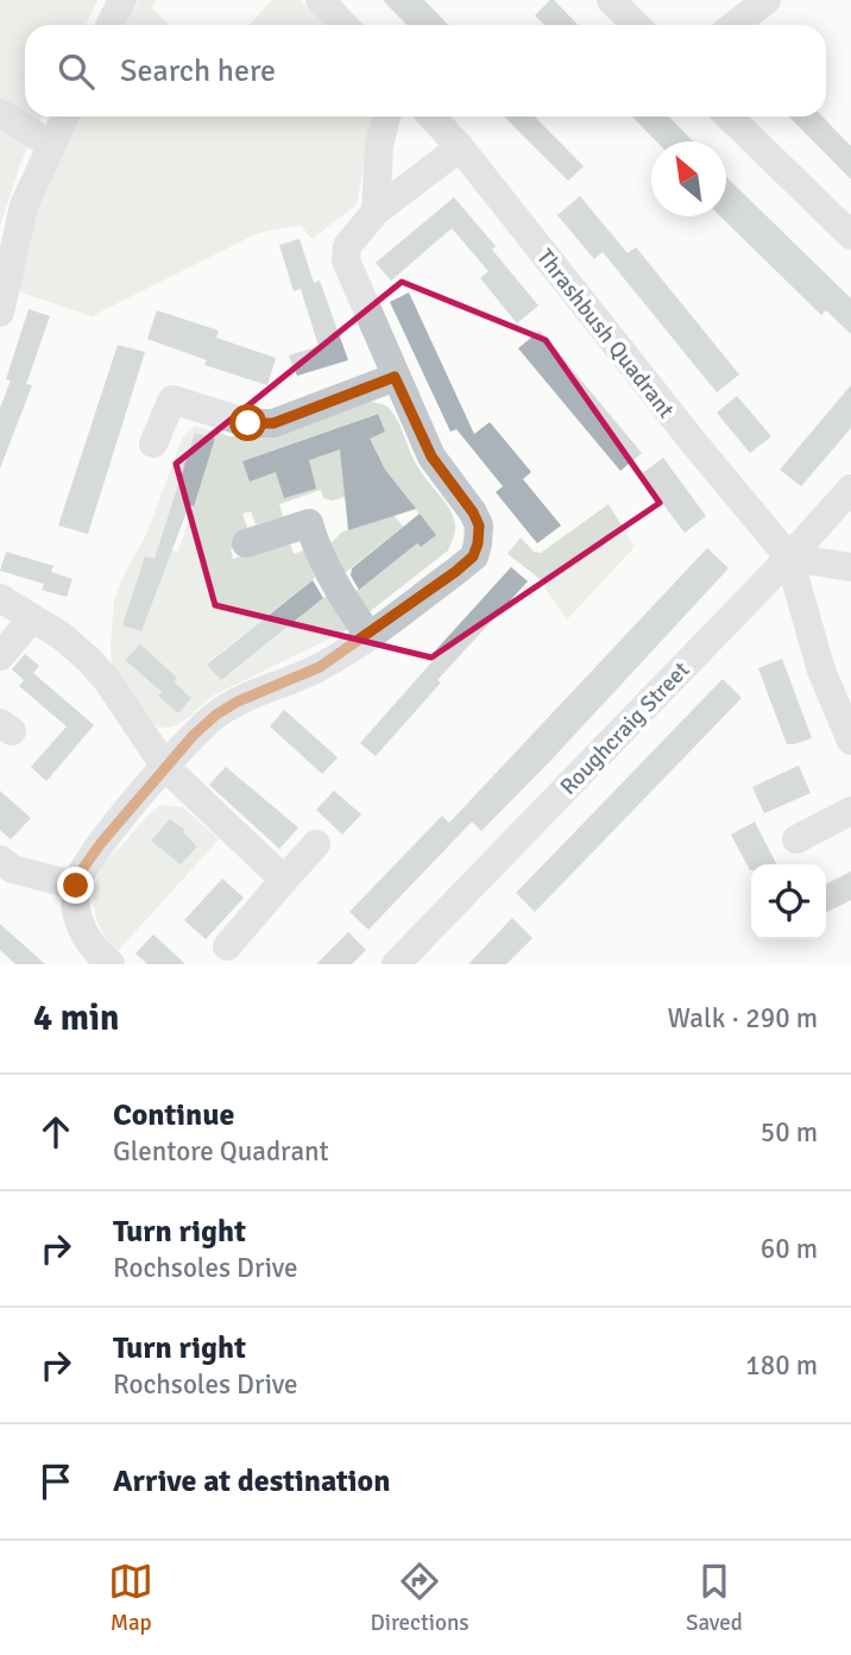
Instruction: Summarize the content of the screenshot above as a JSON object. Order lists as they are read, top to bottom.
{
  "streets": {
    "street": ["Thrashbush Quadrant", "Roughcraig Street"]
  },
  "crossings": [
    ["Thrashbush Quadrant", "Roughcraig Street"]
  ],
  "north": "top left",
  "page": {
    "search": "Search here",
    "heading": ["4 min", "Walk · 290 m"],
    "list": [
      ["Continue", "Glentore Quadrant", "50 m"],
      ["Turn right", "Rochsoles Drive", "60 m"],
      ["Turn right", "Rochsoles Drive", "180 m"],
      "Arrive at destination"
    ],
    "nav": ["Map", "Directions", "Saved"]
  }
}
